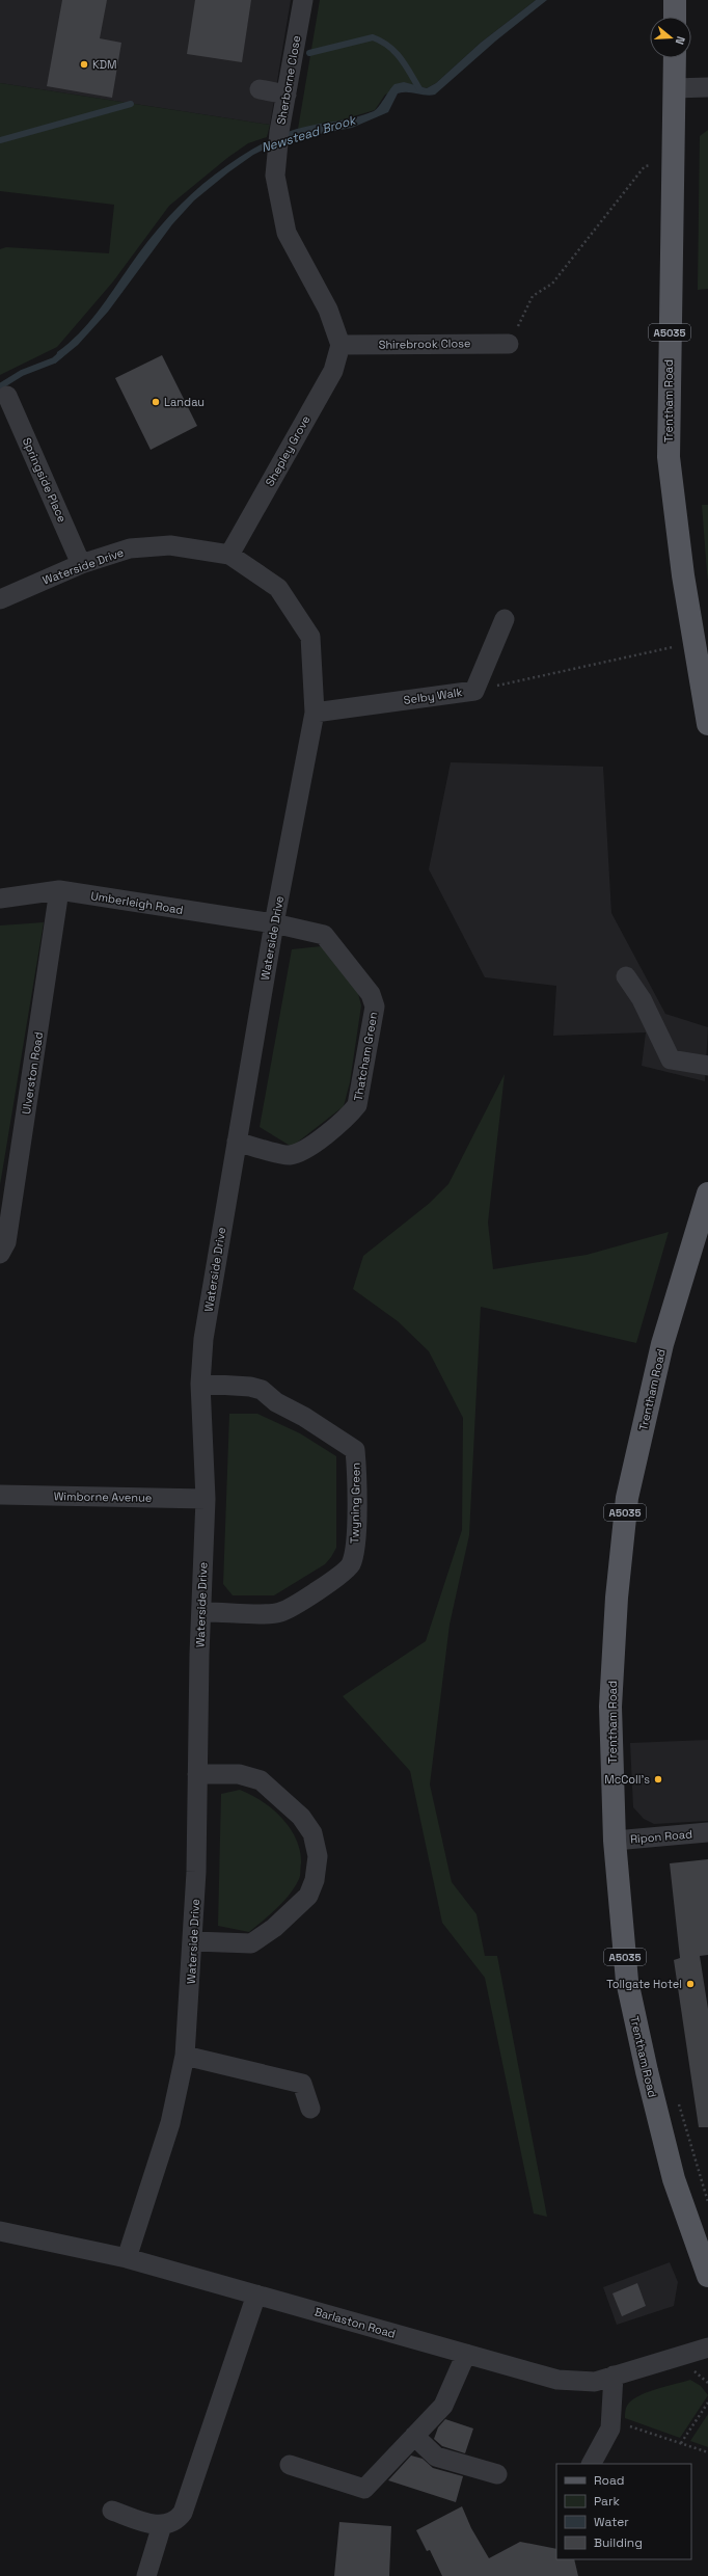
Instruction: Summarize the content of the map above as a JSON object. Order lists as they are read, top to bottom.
{
  "streets": {
    "main road": ["A5035", "Trentham Road"],
    "street": [
      "Sherborne Close",
      "Shirebrook Close",
      "Shepley Grove",
      "Springside Place",
      "Waterside Drive",
      "Selby Walk",
      "Umberleigh Road",
      "Thatcham Green",
      "Ulverston Road",
      "Wimborne Avenue",
      "Twyning Green",
      "Ripon Road",
      "Barlaston Road"
    ]
  },
  "crossings": [
    ["Sherborne Close", "Shirebrook Close"],
    ["Sherborne Close", "Shepley Grove"],
    ["Shirebrook Close", "Shepley Grove"],
    ["Trentham Road", "Ripon Road"],
    ["Shepley Grove", "Waterside Drive"],
    ["Springside Place", "Waterside Drive"],
    ["Waterside Drive", "Selby Walk"],
    ["Waterside Drive", "Umberleigh Road"],
    ["Waterside Drive", "Thatcham Green"],
    ["Waterside Drive", "Wimborne Avenue"],
    ["Waterside Drive", "Twyning Green"],
    ["Waterside Drive", "Barlaston Road"],
    ["Umberleigh Road", "Thatcham Green"],
    ["Umberleigh Road", "Ulverston Road"]
  ],
  "water": ["Newstead Brook"],
  "places": [
    "KDM",
    "Landau",
    "McColl's",
    "Tollgate Hotel"
  ],
  "legend": [
    "Road",
    "Park",
    "Water",
    "Building"
  ],
  "north": "right"
}
